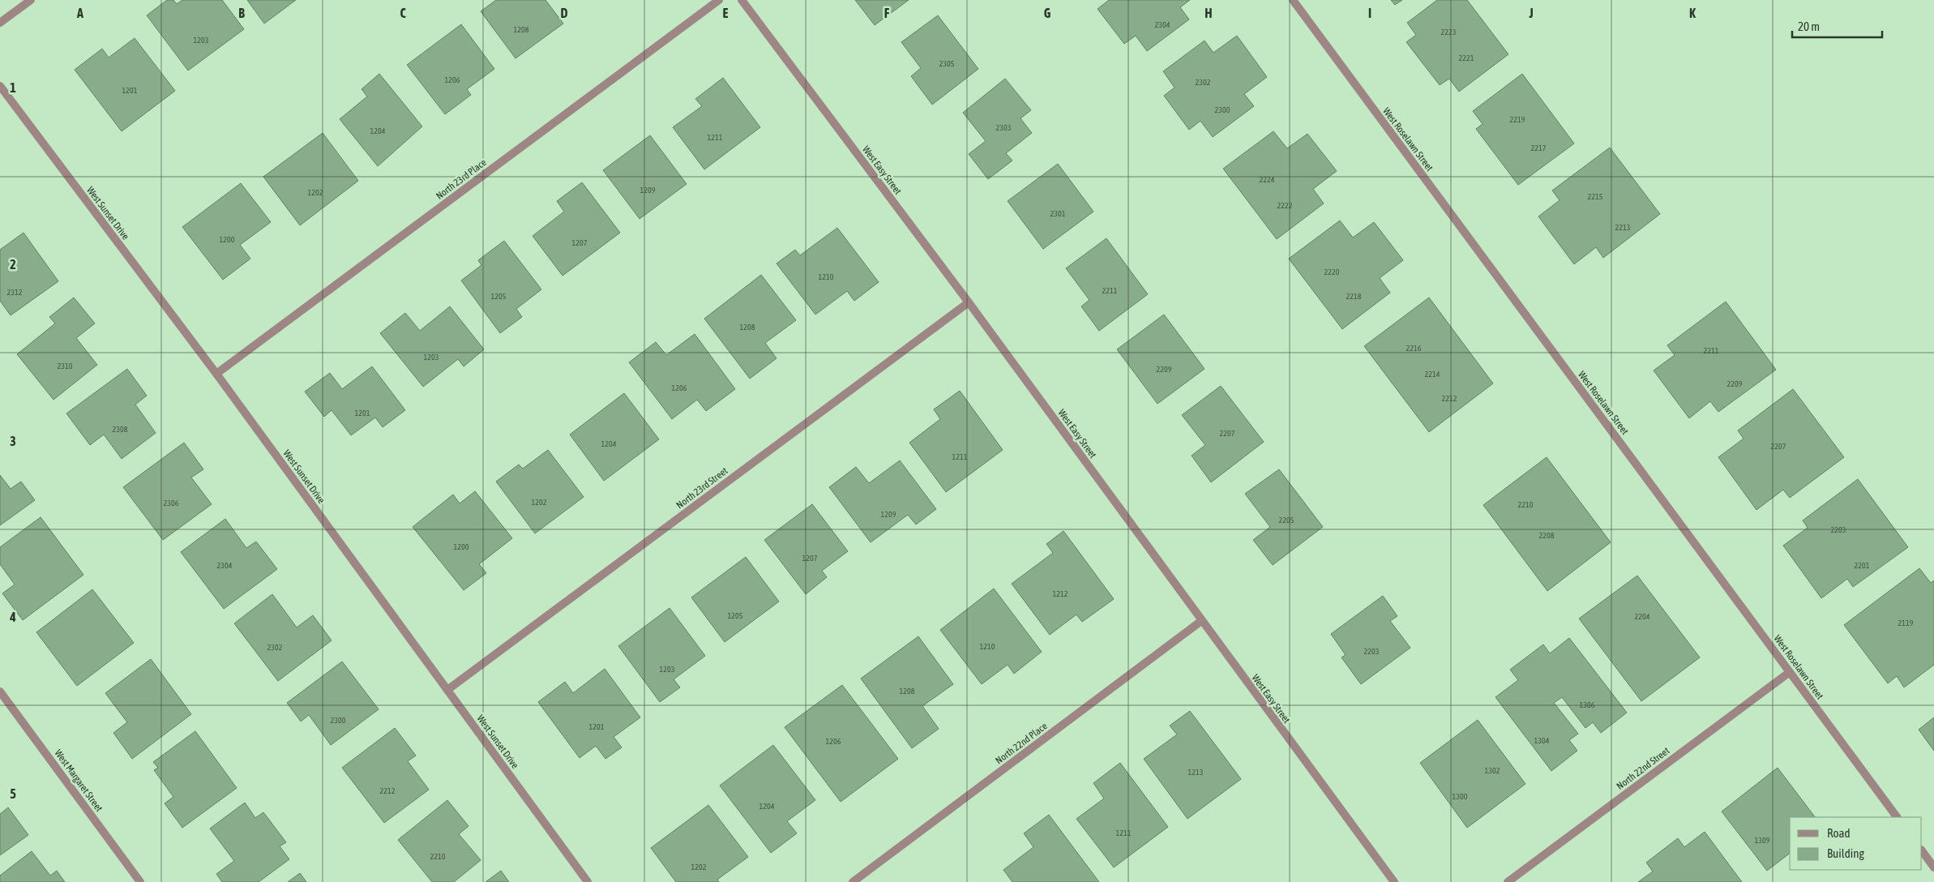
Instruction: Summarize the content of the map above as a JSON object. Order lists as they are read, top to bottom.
{
  "streets": {
    "street": [
      "West Roselawn Street",
      "West Easy Street",
      "North 23rd Place",
      "West Sunset Drive",
      "North 23rd Street",
      "North 22nd Place",
      "North 22nd Street",
      "West Margaret Street"
    ]
  },
  "crossings": [
    ["West Roselawn Street", "North 22nd Street"],
    ["West Easy Street", "North 23rd Street"],
    ["West Easy Street", "North 22nd Place"],
    ["North 23rd Place", "West Sunset Drive"],
    ["West Sunset Drive", "North 23rd Street"]
  ],
  "house_numbers": [
    "2304",
    "1208",
    "2223",
    "1203",
    "2221",
    "2305",
    "1206",
    "2302",
    "1201",
    "2300",
    "2219",
    "2303",
    "1204",
    "1211",
    "2217",
    "2224",
    "1209",
    "1202",
    "2215",
    "2222",
    "2301",
    "2213",
    "1200",
    "1207",
    "2220",
    "1210",
    "2211",
    "2312",
    "1205",
    "2218",
    "1208",
    "2216",
    "2211",
    "1203",
    "2310",
    "2209",
    "2214",
    "2209",
    "1206",
    "2212",
    "1201",
    "2308",
    "2207",
    "1204",
    "2207",
    "1211",
    "1202",
    "2306",
    "2210",
    "1209",
    "2205",
    "2203",
    "2208",
    "1200",
    "1207",
    "2304",
    "2201",
    "1212",
    "1205",
    "2204",
    "2119",
    "1210",
    "2302",
    "2203",
    "1203",
    "1208",
    "1306",
    "2300",
    "1201",
    "1304",
    "1206",
    "1302",
    "1213",
    "2212",
    "1300",
    "1204",
    "1211",
    "1309",
    "2210",
    "1202"
  ],
  "legend": ["Road", "Building"],
  "scale_bar": "20 m",
  "grid": {
    "columns": [
      "A",
      "B",
      "C",
      "D",
      "E",
      "F",
      "G",
      "H",
      "I",
      "J",
      "K"
    ],
    "rows": [
      "1",
      "2",
      "3",
      "4",
      "5"
    ]
  }
}
